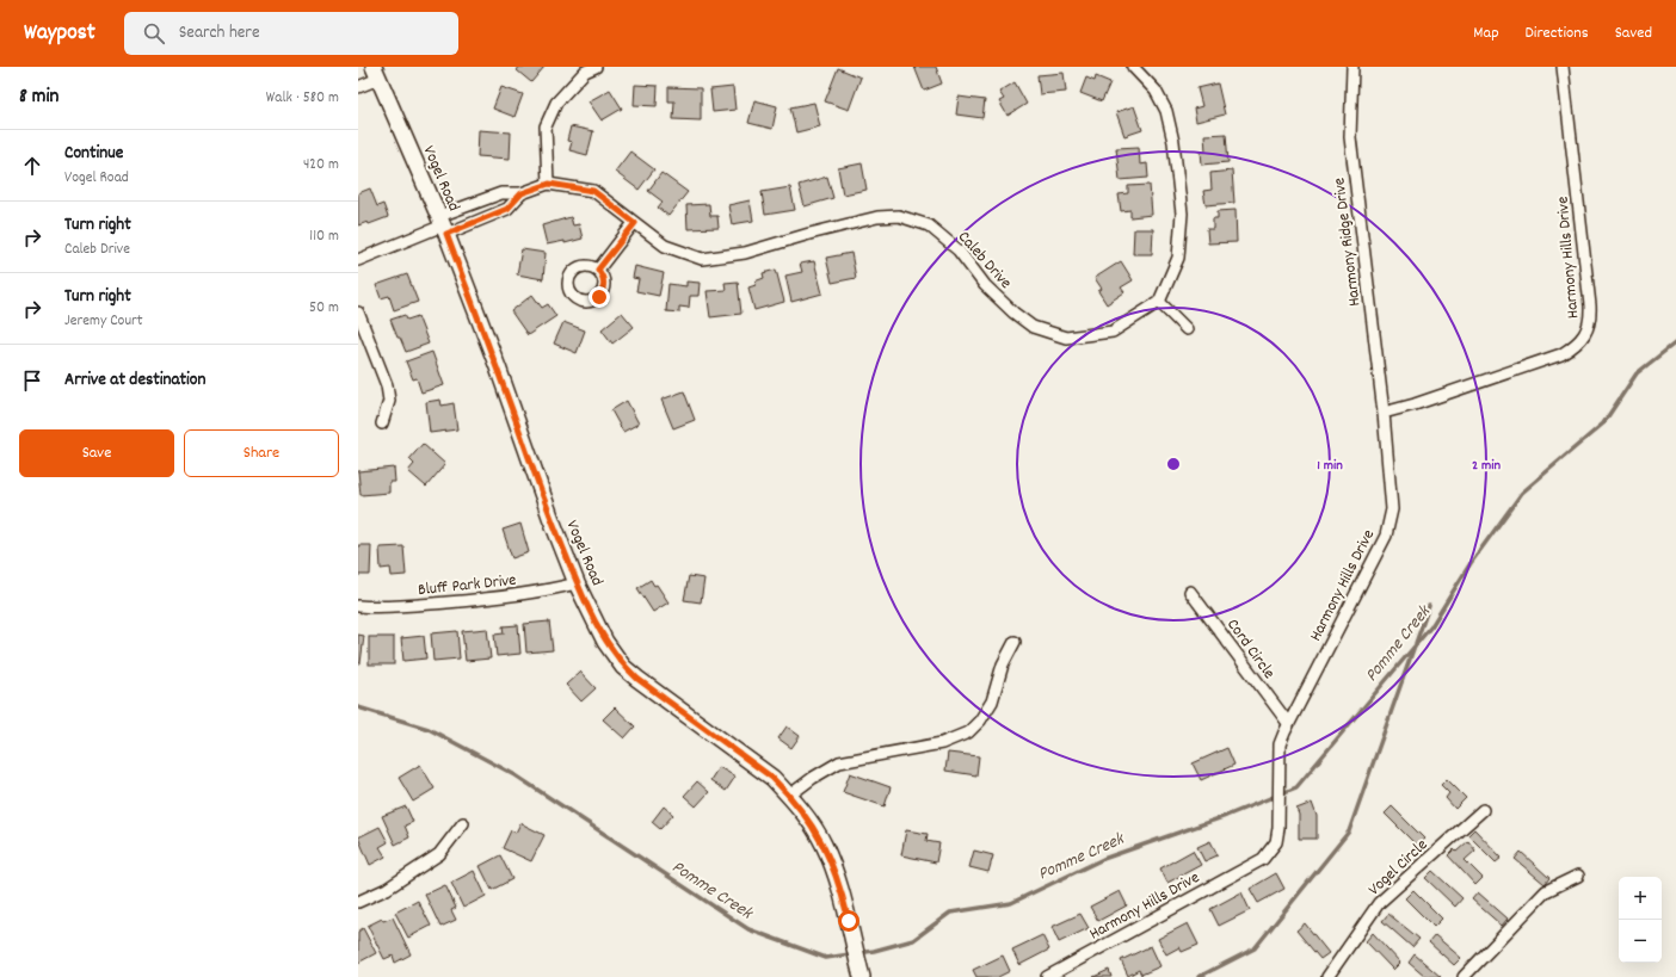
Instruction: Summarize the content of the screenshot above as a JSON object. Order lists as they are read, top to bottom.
{
  "streets": {
    "street": [
      "Vogel Road",
      "Harmony Ridge Drive",
      "Harmony Hills Drive",
      "Caleb Drive",
      "Bluff Park Drive",
      "Cord Circle",
      "Vogel Circle"
    ]
  },
  "crossings": [
    ["Vogel Road", "Caleb Drive"],
    ["Vogel Road", "Bluff Park Drive"],
    ["Harmony Ridge Drive", "Harmony Hills Drive"],
    ["Harmony Hills Drive", "Cord Circle"]
  ],
  "water": ["Pomme Creek"],
  "page": {
    "header": "Waypost",
    "search": "Search here",
    "nav": ["Map", "Directions", "Saved"],
    "heading": ["8 min", "Walk · 580 m"],
    "list": [
      ["Continue", "Vogel Road", "420 m"],
      ["Turn right", "Caleb Drive", "110 m"],
      ["Turn right", "Jeremy Court", "50 m"],
      "Arrive at destination"
    ],
    "buttons": ["Save", "Share"],
    "map_buttons": ["+", "−"]
  },
  "rings": ["1 min", "2 min"]
}
